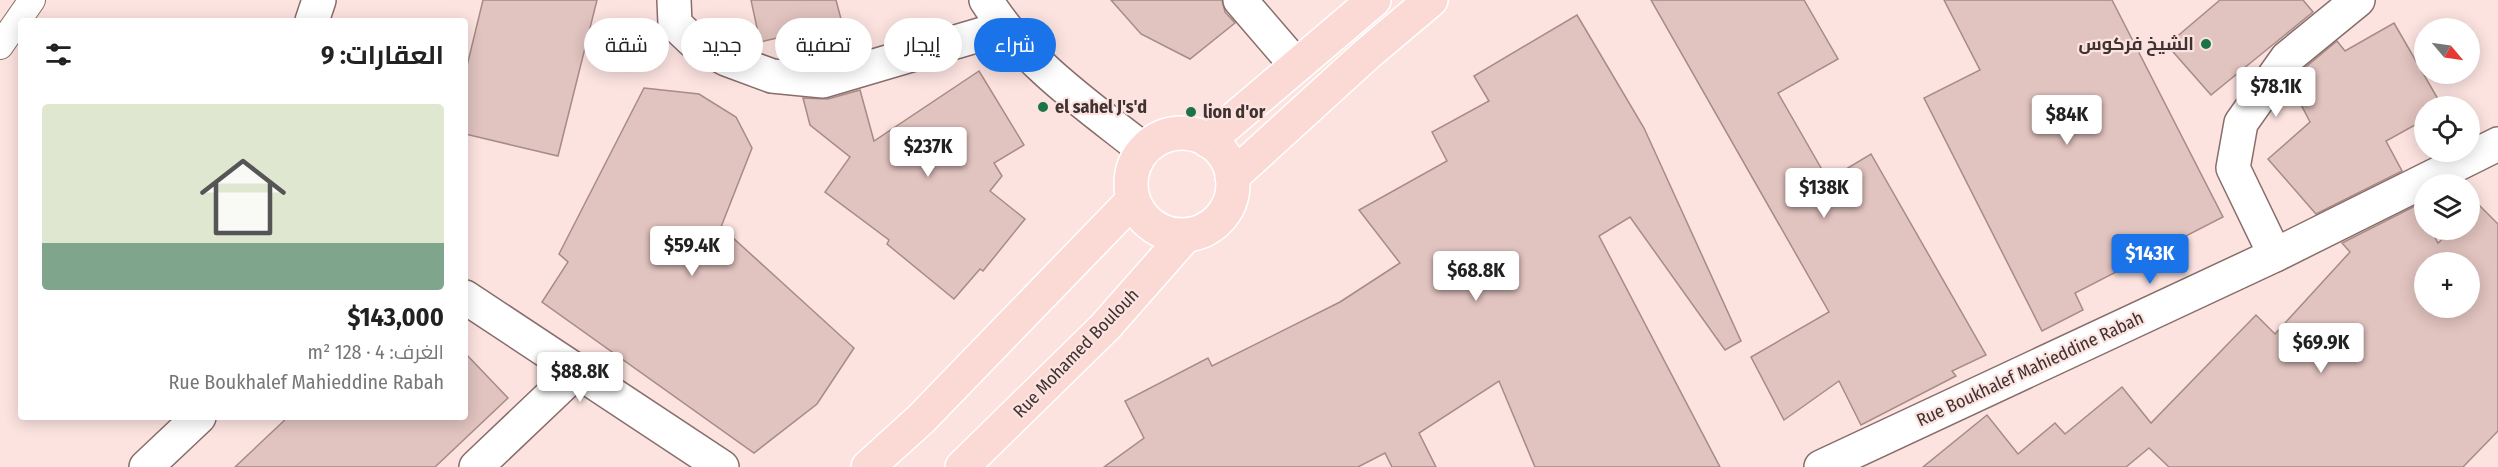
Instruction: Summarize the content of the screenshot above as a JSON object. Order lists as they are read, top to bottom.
{
  "streets": {
    "main road": ["Rue Mohamed Boulouh"],
    "street": ["Rue Boukhalef Mahieddine Rabah"]
  },
  "places": ["الشيخ فركوس", "el sahel J's'd", "lion d'or"],
  "north": "bottom right",
  "page": {
    "map_buttons": "+",
    "chip": [
      "شراء",
      "إيجار",
      "تصفية",
      "جديد",
      "شقة"
    ],
    "heading": "العقارات: 9",
    "price": [
      "$78.1K",
      "$84K",
      "$237K",
      "$138K",
      "$59.4K",
      "$143K",
      "$68.8K",
      "$69.9K",
      "$88.8K"
    ],
    "list": [
      {
        "name": "$143,000",
        "note": "الغرف: 4 · 128 m² · Rue Boukhalef Mahieddine Rabah"
      }
    ]
  }
}
